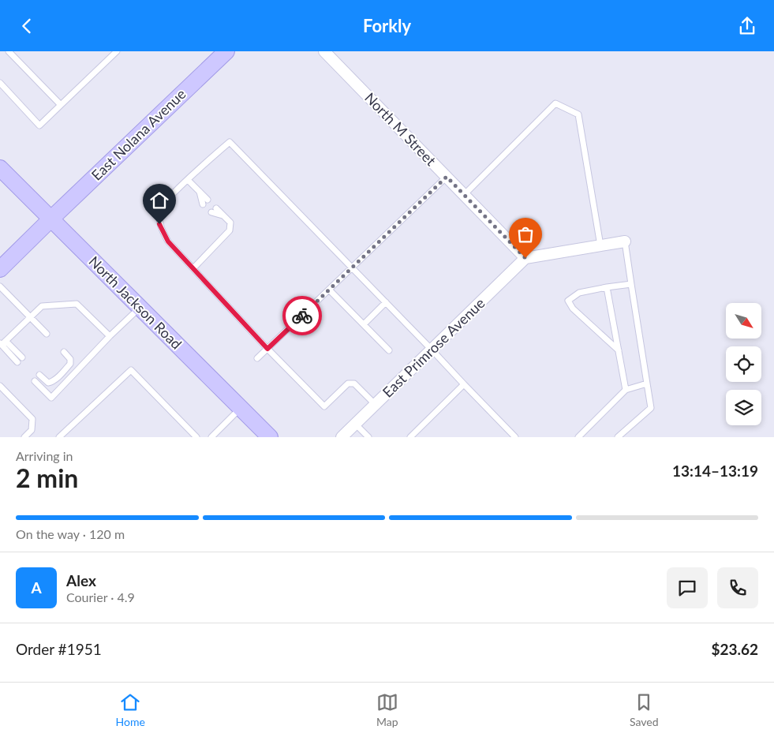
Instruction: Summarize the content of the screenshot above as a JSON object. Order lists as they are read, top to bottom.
{
  "streets": {
    "main road": ["East Nolana Avenue", "North Jackson Road"],
    "street": ["North M Street", "East Primrose Avenue"]
  },
  "crossings": [
    ["North M Street", "East Primrose Avenue"],
    ["East Nolana Avenue", "North Jackson Road"]
  ],
  "north": "bottom right",
  "page": {
    "header": "Forkly",
    "heading": ["2 min", "Arriving in", "13:14–13:19"],
    "panel": [
      "Alex",
      "Courier · 4.9",
      "Order #1951",
      "$23.62"
    ],
    "bar": "On the way · 120 m",
    "round": "A",
    "tabs": ["Home", "Map", "Saved"]
  }
}
